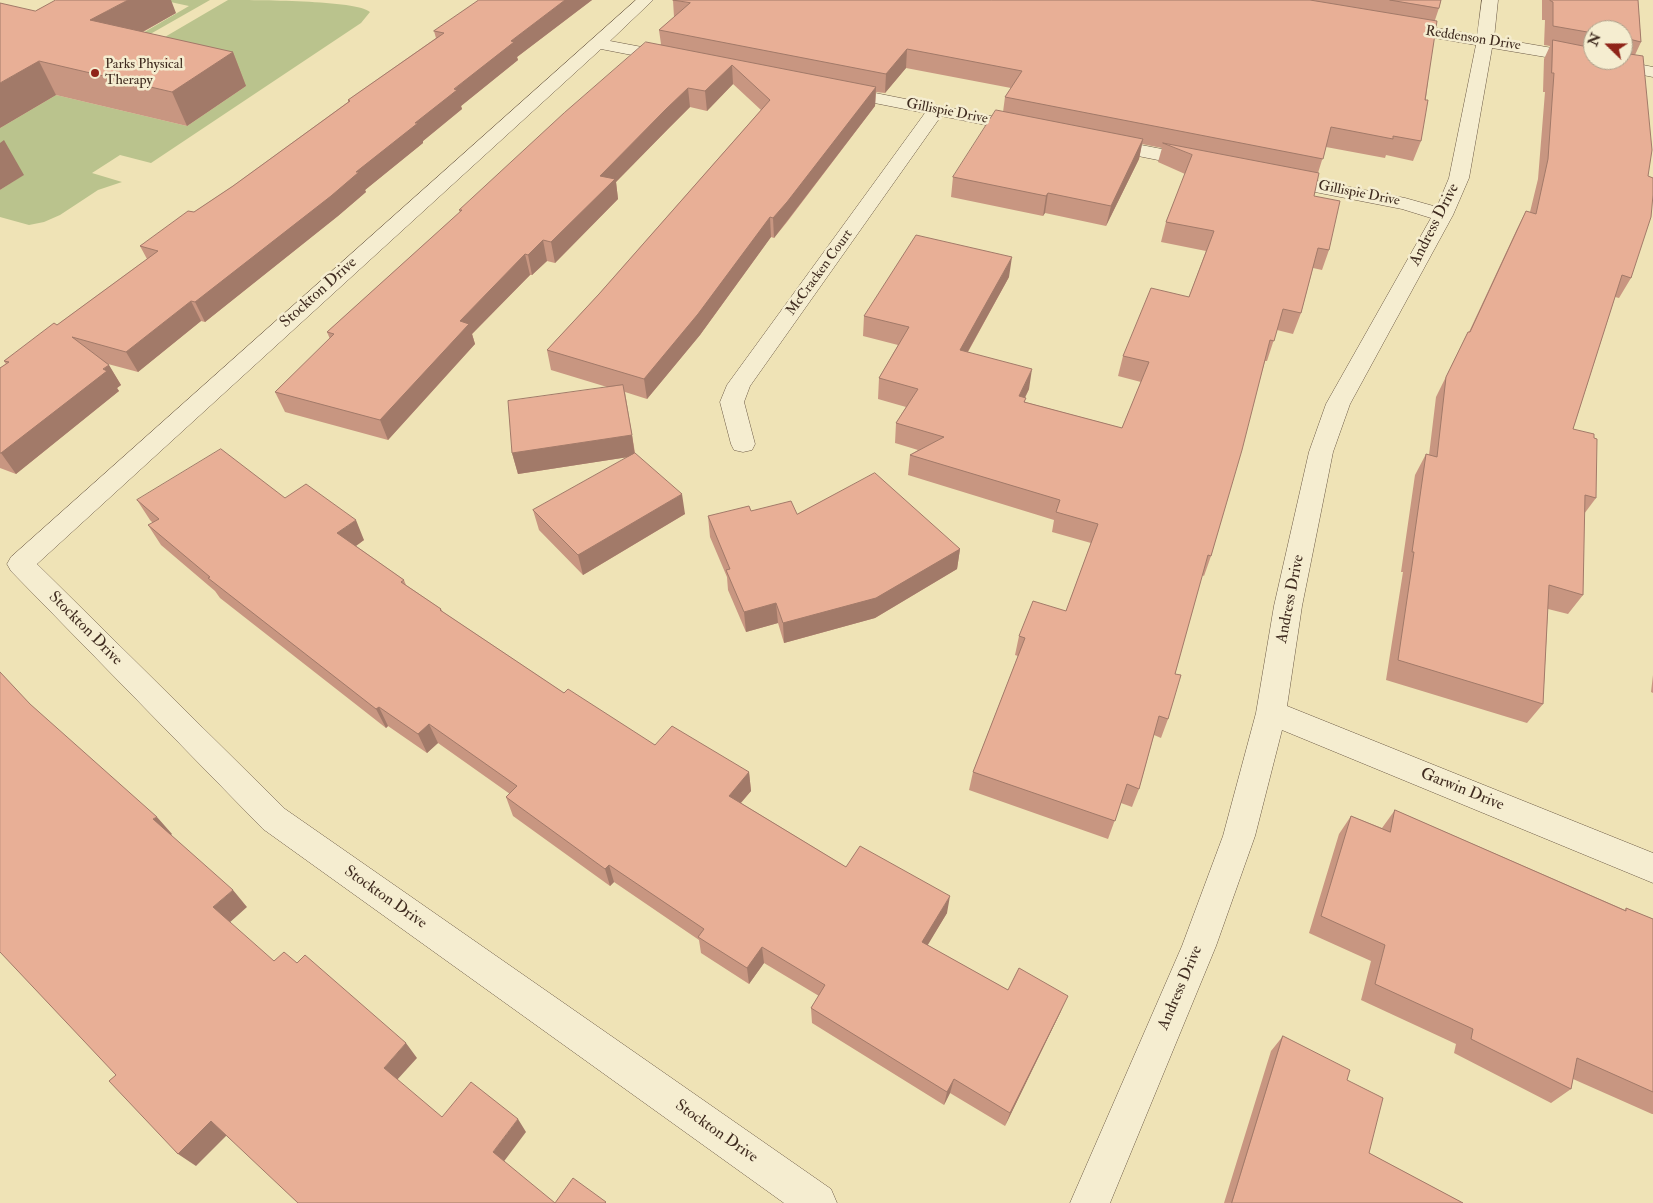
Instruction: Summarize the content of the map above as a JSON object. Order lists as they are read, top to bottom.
{
  "streets": {
    "street": [
      "Reddenson Drive",
      "Gillispie Drive",
      "Andress Drive",
      "McCracken Court",
      "Stockton Drive",
      "Garwin Drive"
    ]
  },
  "crossings": [
    ["Reddenson Drive", "Andress Drive"],
    ["Gillispie Drive", "Andress Drive"],
    ["Gillispie Drive", "McCracken Court"],
    ["Andress Drive", "Garwin Drive"]
  ],
  "places": ["Parks Physical Therapy"],
  "north": "left"
}
